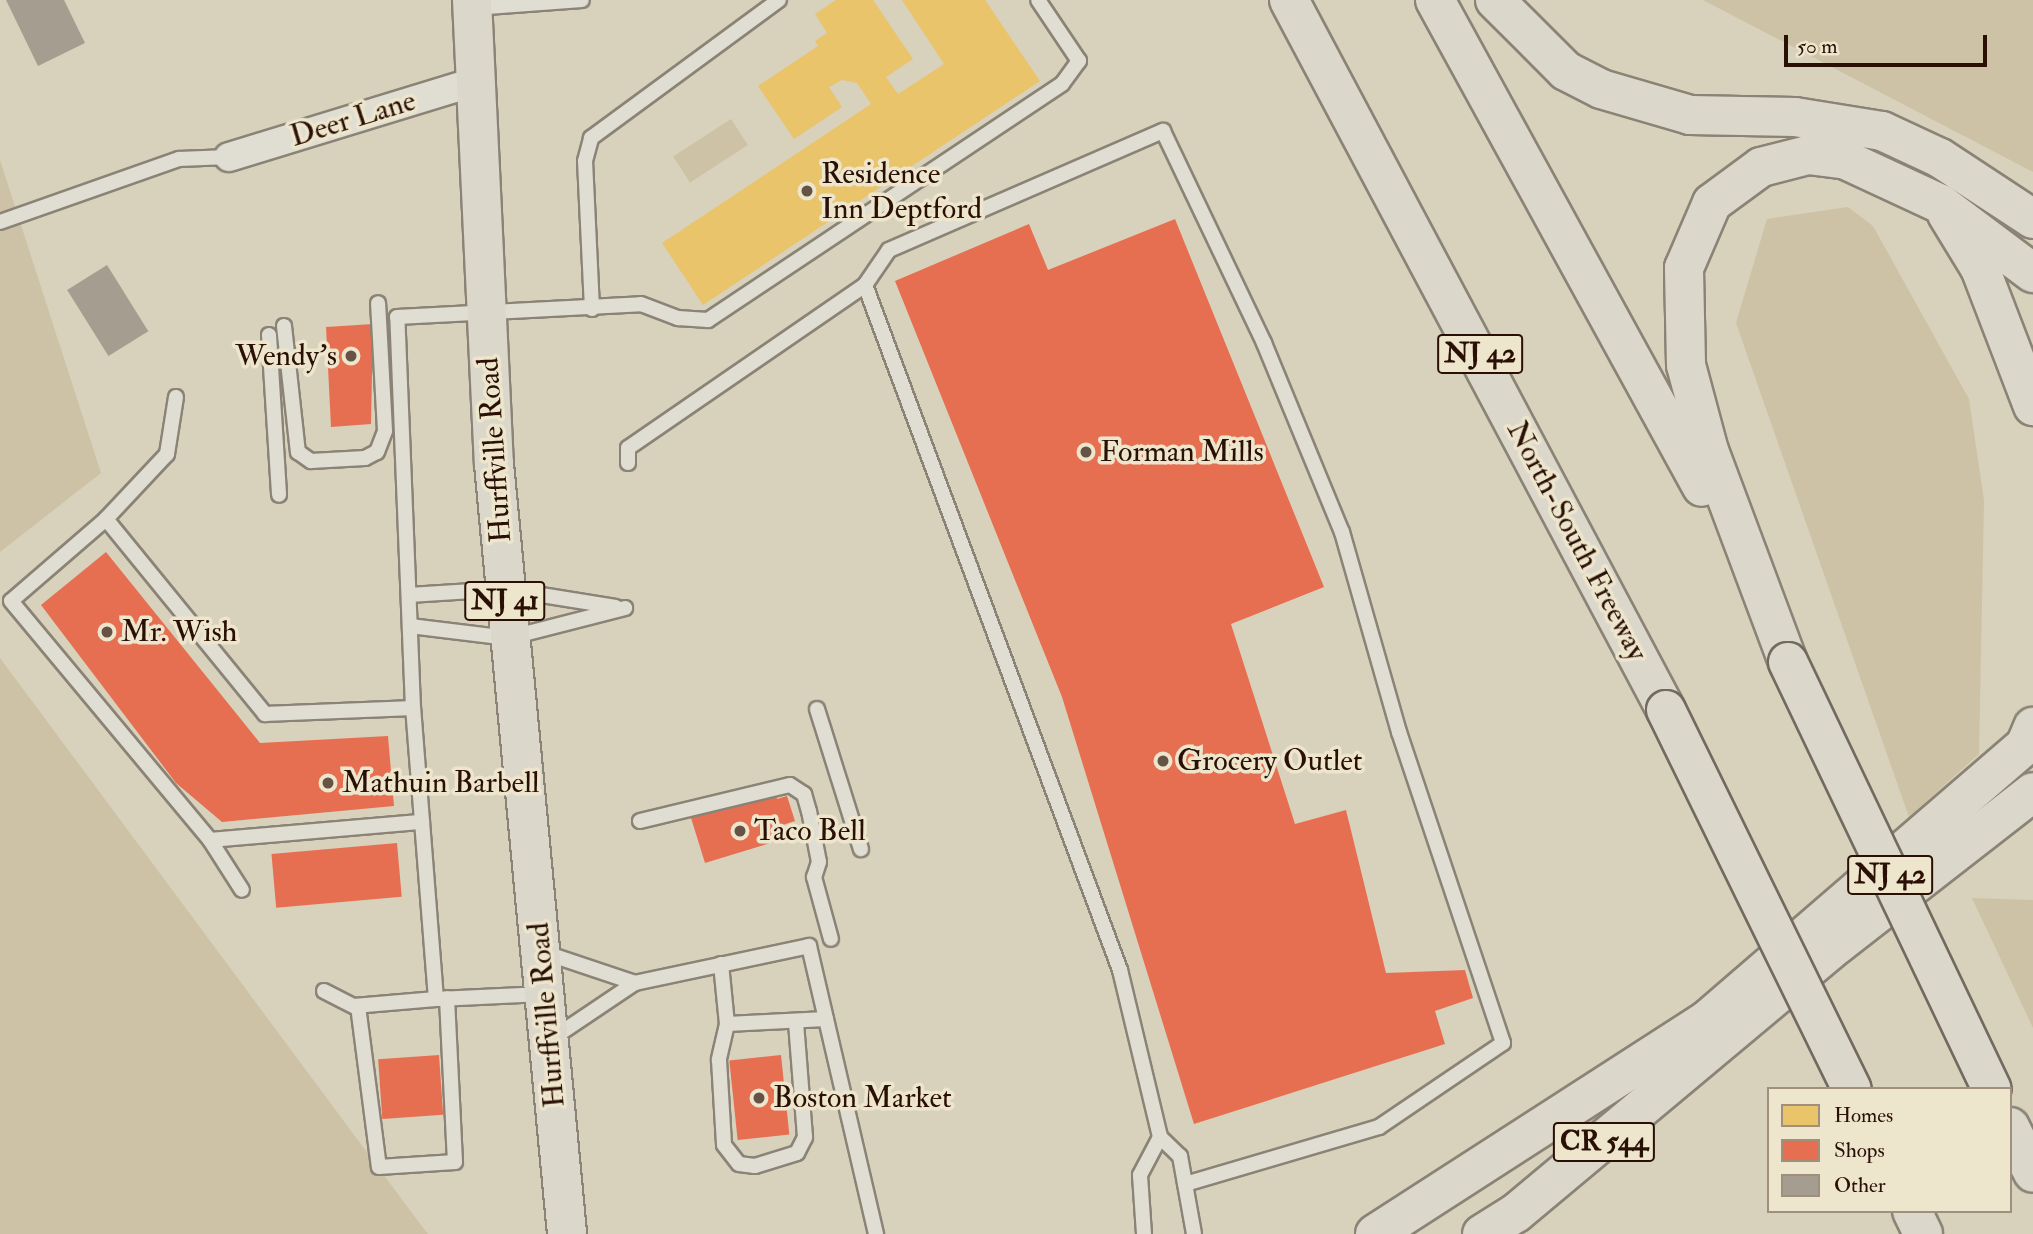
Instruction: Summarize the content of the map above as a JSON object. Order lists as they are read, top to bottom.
{
  "streets": {
    "main road": [
      "NJ 42",
      "Hurffville Road",
      "North-South Freeway",
      "NJ 41",
      "CR 544"
    ],
    "street": ["Deer Lane"]
  },
  "crossings": [
    ["Deer Lane", "Hurffville Road"]
  ],
  "places": [
    "Residence Inn Deptford",
    "Wendy's",
    "Forman Mills",
    "Mr. Wish",
    "Grocery Outlet",
    "Mathuin Barbell",
    "Taco Bell",
    "Boston Market"
  ],
  "legend": ["Homes", "Shops", "Other"],
  "scale_bar": "50 m"
}
